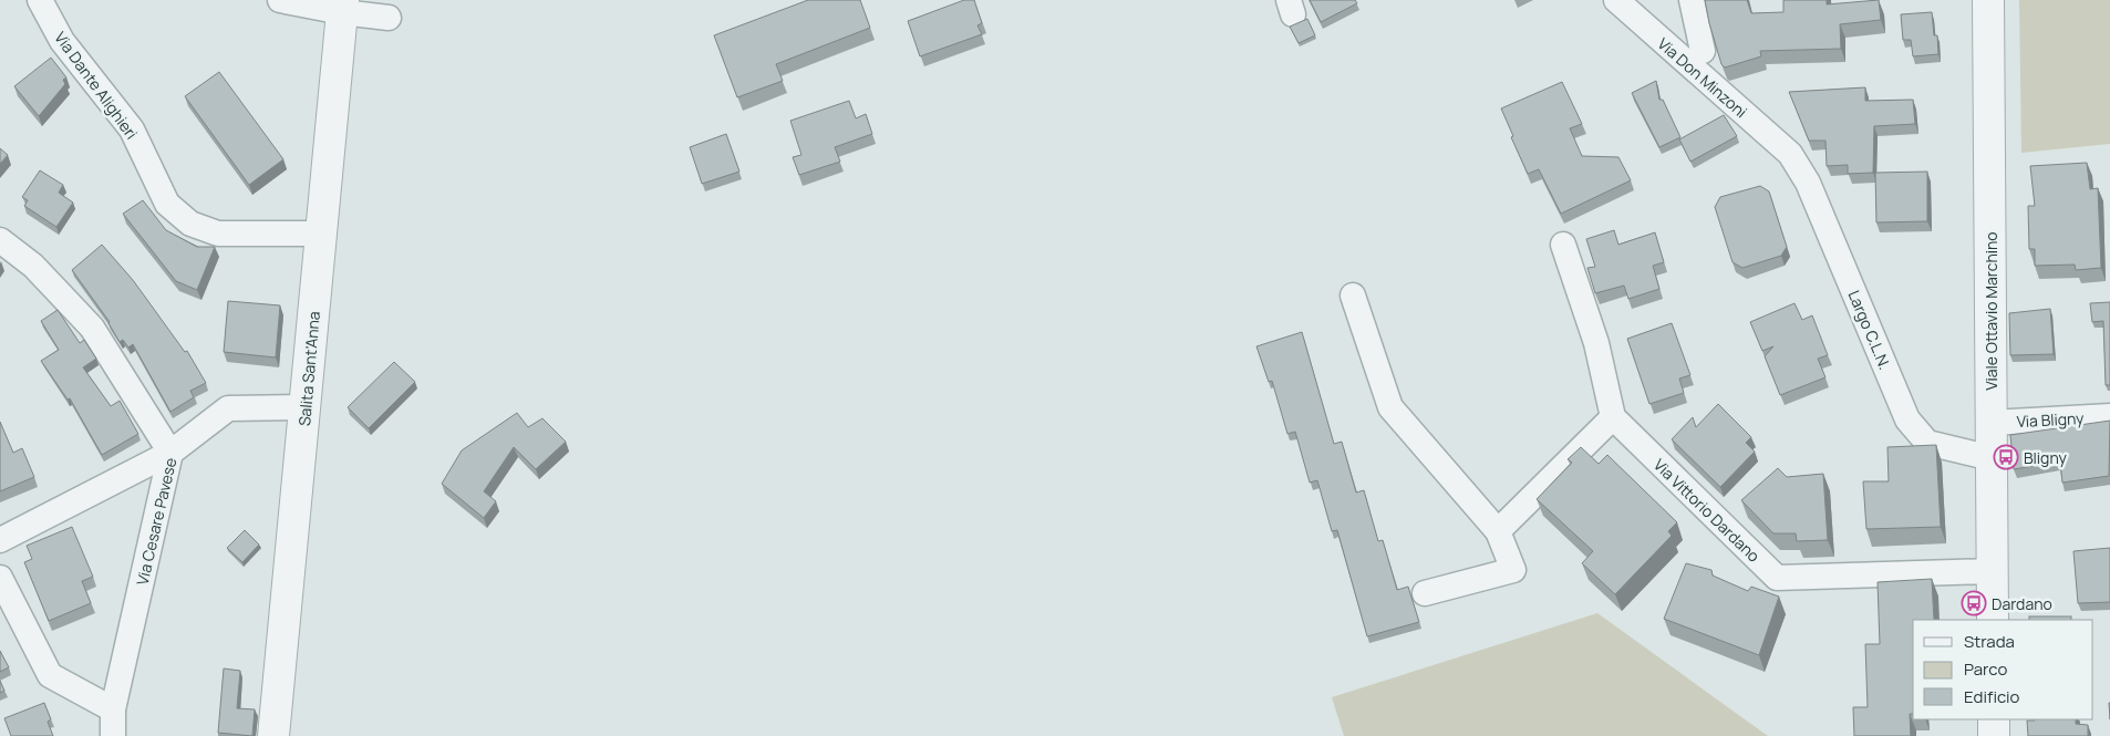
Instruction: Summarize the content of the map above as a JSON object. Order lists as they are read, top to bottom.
{
  "streets": {
    "street": [
      "Via Don Minzoni",
      "Via Dante Alighieri",
      "Viale Ottavio Marchino",
      "Largo C.L.N.",
      "Salita Sant'Anna",
      "Via Bligny",
      "Via Vittorio Dardano",
      "Via Cesare Pavese"
    ]
  },
  "crossings": [
    ["Via Don Minzoni", "Largo C.L.N."],
    ["Via Dante Alighieri", "Salita Sant'Anna"],
    ["Viale Ottavio Marchino", "Largo C.L.N."],
    ["Viale Ottavio Marchino", "Via Bligny"],
    ["Viale Ottavio Marchino", "Via Vittorio Dardano"],
    ["Salita Sant'Anna", "Via Cesare Pavese"]
  ],
  "places": {
    "bus stop": ["Bligny", "Dardano"]
  },
  "legend": ["Strada", "Parco", "Edificio"]
}
